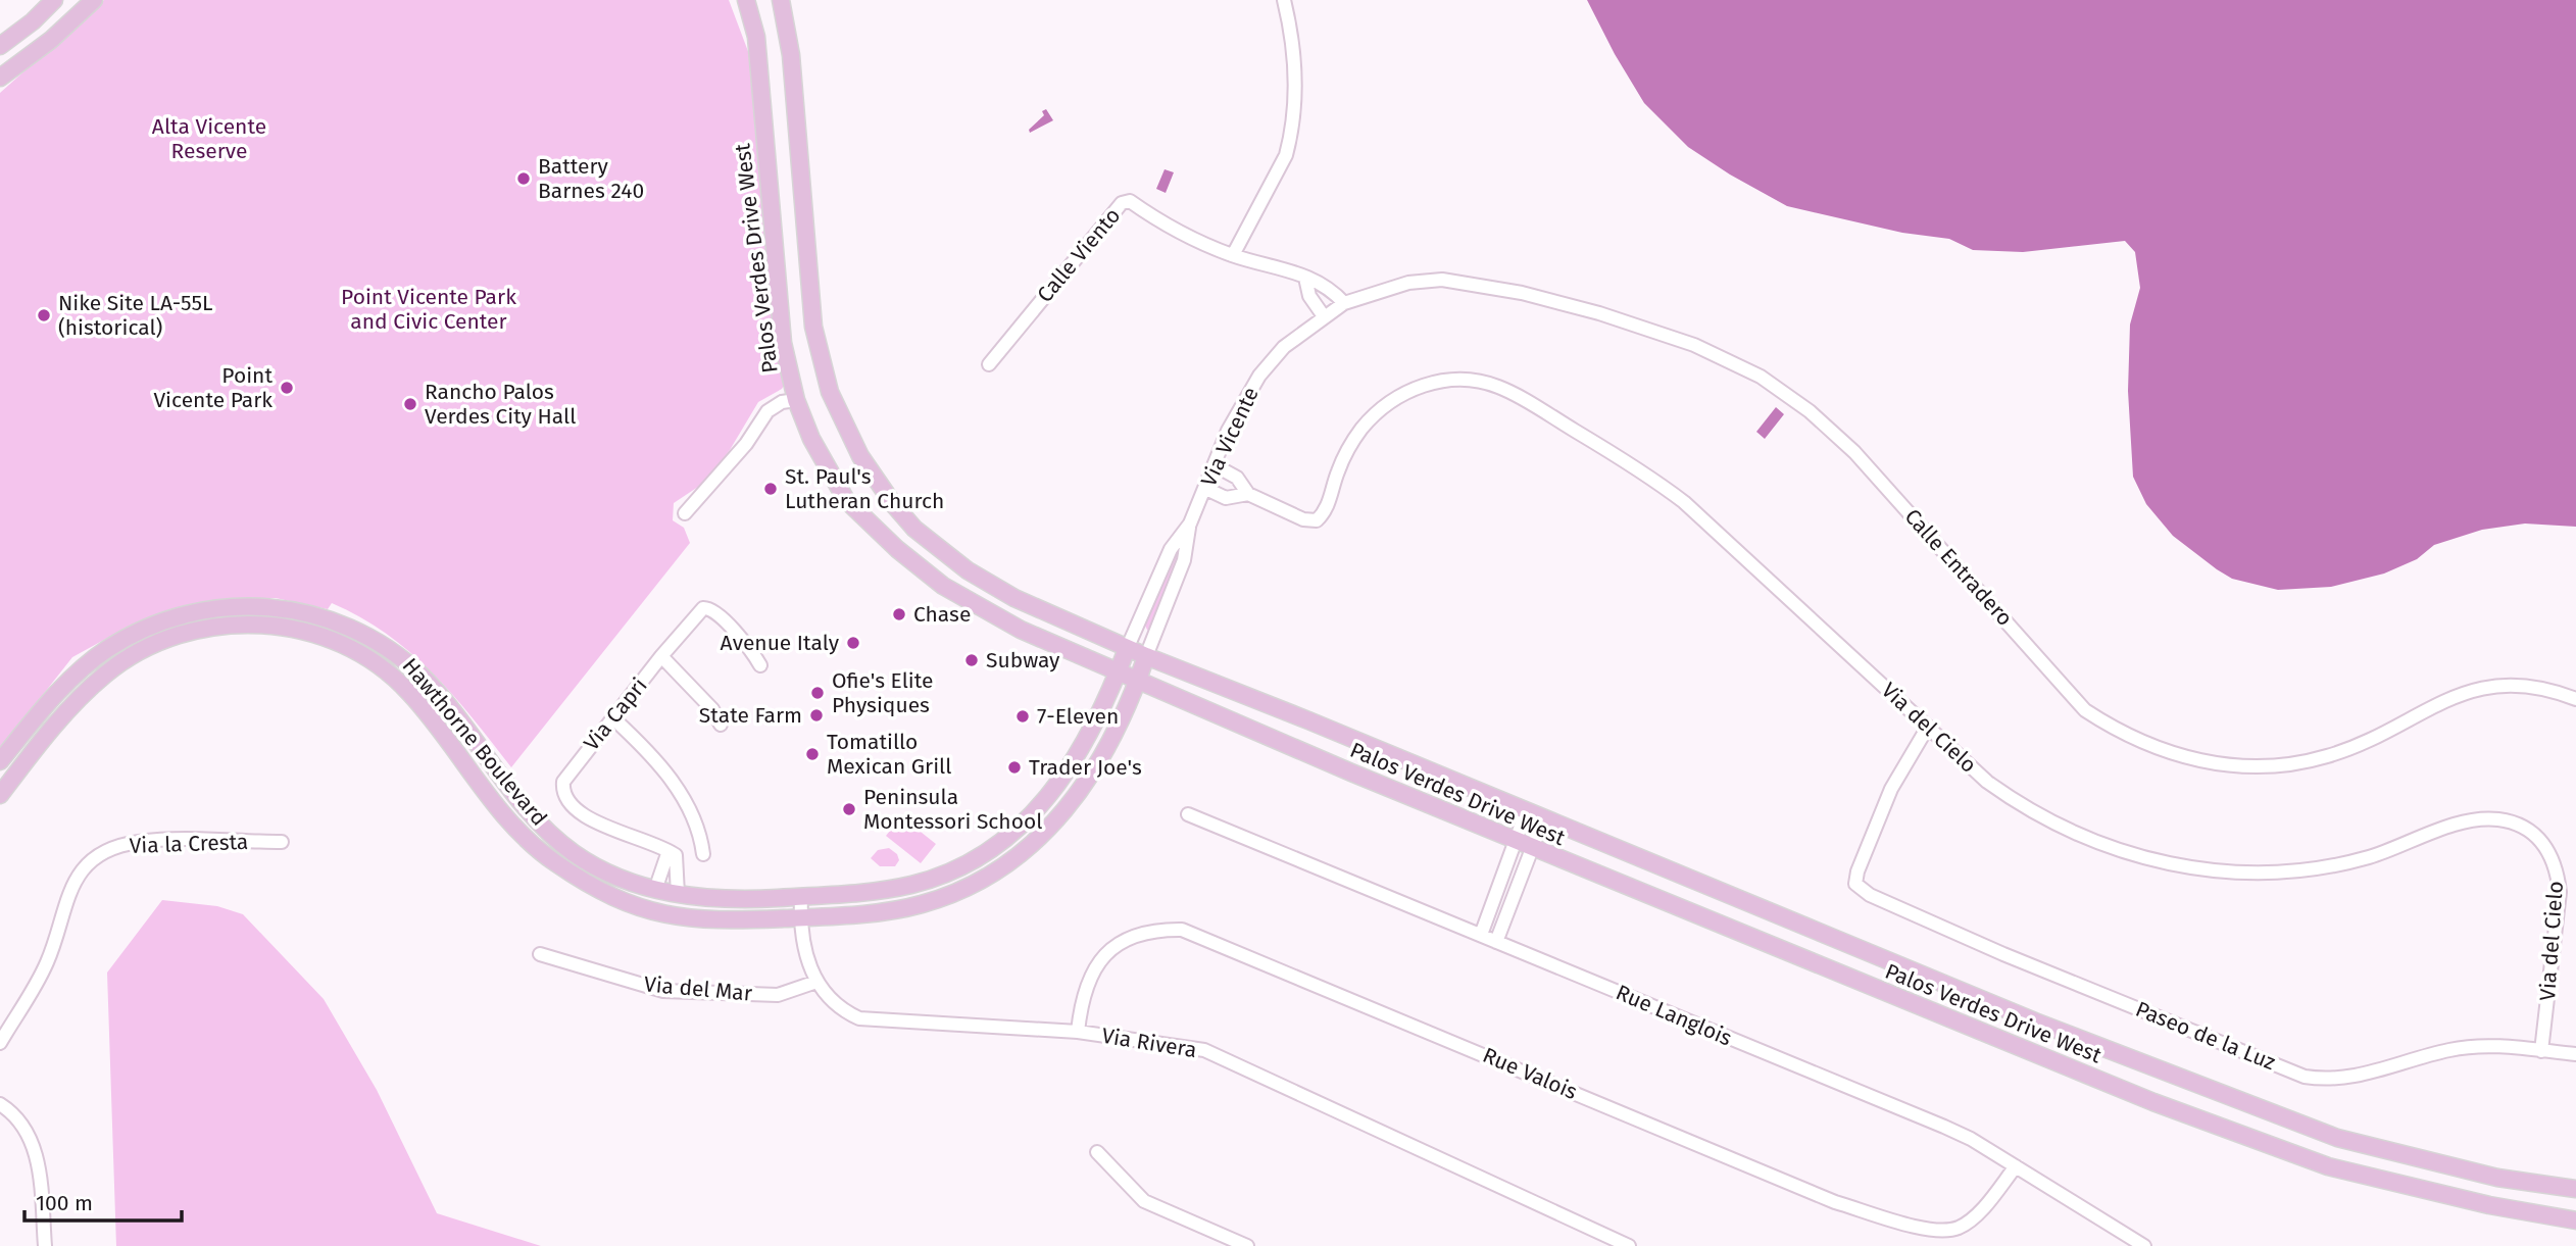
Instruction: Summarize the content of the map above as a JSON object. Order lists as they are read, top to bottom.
{
  "streets": {
    "main road": ["Palos Verdes Drive West", "Hawthorne Boulevard"],
    "street": [
      "Calle Viento",
      "Via Vicente",
      "Calle Entradero",
      "Via Capri",
      "Via del Cielo",
      "Via la Cresta",
      "Via del Mar",
      "Rue Langlois",
      "Paseo de la Luz",
      "Via Rivera",
      "Rue Valois"
    ]
  },
  "crossings": [
    ["Calle Viento", "Via Vicente"],
    ["Calle Viento", "Calle Entradero"],
    ["Palos Verdes Drive West", "Via Vicente"],
    ["Palos Verdes Drive West", "Hawthorne Boulevard"],
    ["Via Vicente", "Calle Entradero"],
    ["Via Vicente", "Via del Cielo"],
    ["Via Vicente", "Hawthorne Boulevard"],
    ["Via del Cielo", "Paseo de la Luz"],
    ["Hawthorne Boulevard", "Via Rivera"],
    ["Via del Mar", "Via Rivera"],
    ["Rue Langlois", "Rue Valois"],
    ["Via Rivera", "Rue Valois"]
  ],
  "parks": ["Alta Vicente Reserve", "Point Vicente Park and Civic Center"],
  "places": [
    "Battery Barnes 240",
    "Nike Site LA-55L (historical)",
    "Point Vicente Park",
    "Rancho Palos Verdes City Hall",
    "St. Paul's Lutheran Church",
    "Chase",
    "Avenue Italy",
    "Subway",
    "Ofie's Elite Physiques",
    "State Farm",
    "7-Eleven",
    "Tomatillo Mexican Grill",
    "Trader Joe's",
    "Peninsula Montessori School"
  ],
  "scale_bar": "100 m"
}
